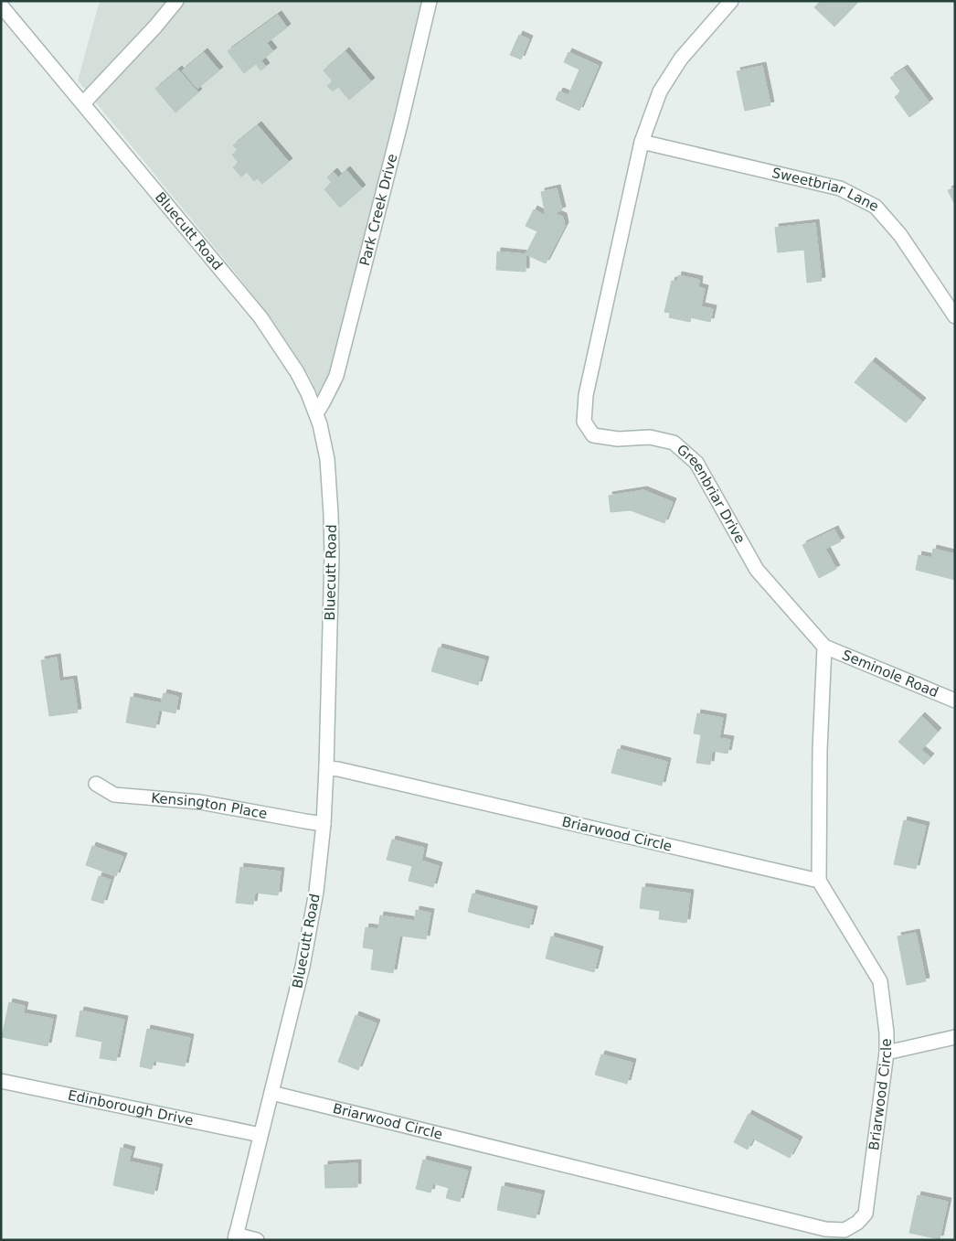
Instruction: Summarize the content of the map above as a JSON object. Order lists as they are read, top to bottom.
{
  "streets": {
    "street": [
      "Sweetbriar Lane",
      "Park Creek Drive",
      "Bluecutt Road",
      "Greenbriar Drive",
      "Seminole Road",
      "Kensington Place",
      "Briarwood Circle",
      "Edinborough Drive"
    ]
  },
  "crossings": [
    ["Sweetbriar Lane", "Greenbriar Drive"],
    ["Park Creek Drive", "Bluecutt Road"],
    ["Bluecutt Road", "Kensington Place"],
    ["Bluecutt Road", "Briarwood Circle"],
    ["Bluecutt Road", "Edinborough Drive"],
    ["Greenbriar Drive", "Seminole Road"]
  ]
}
